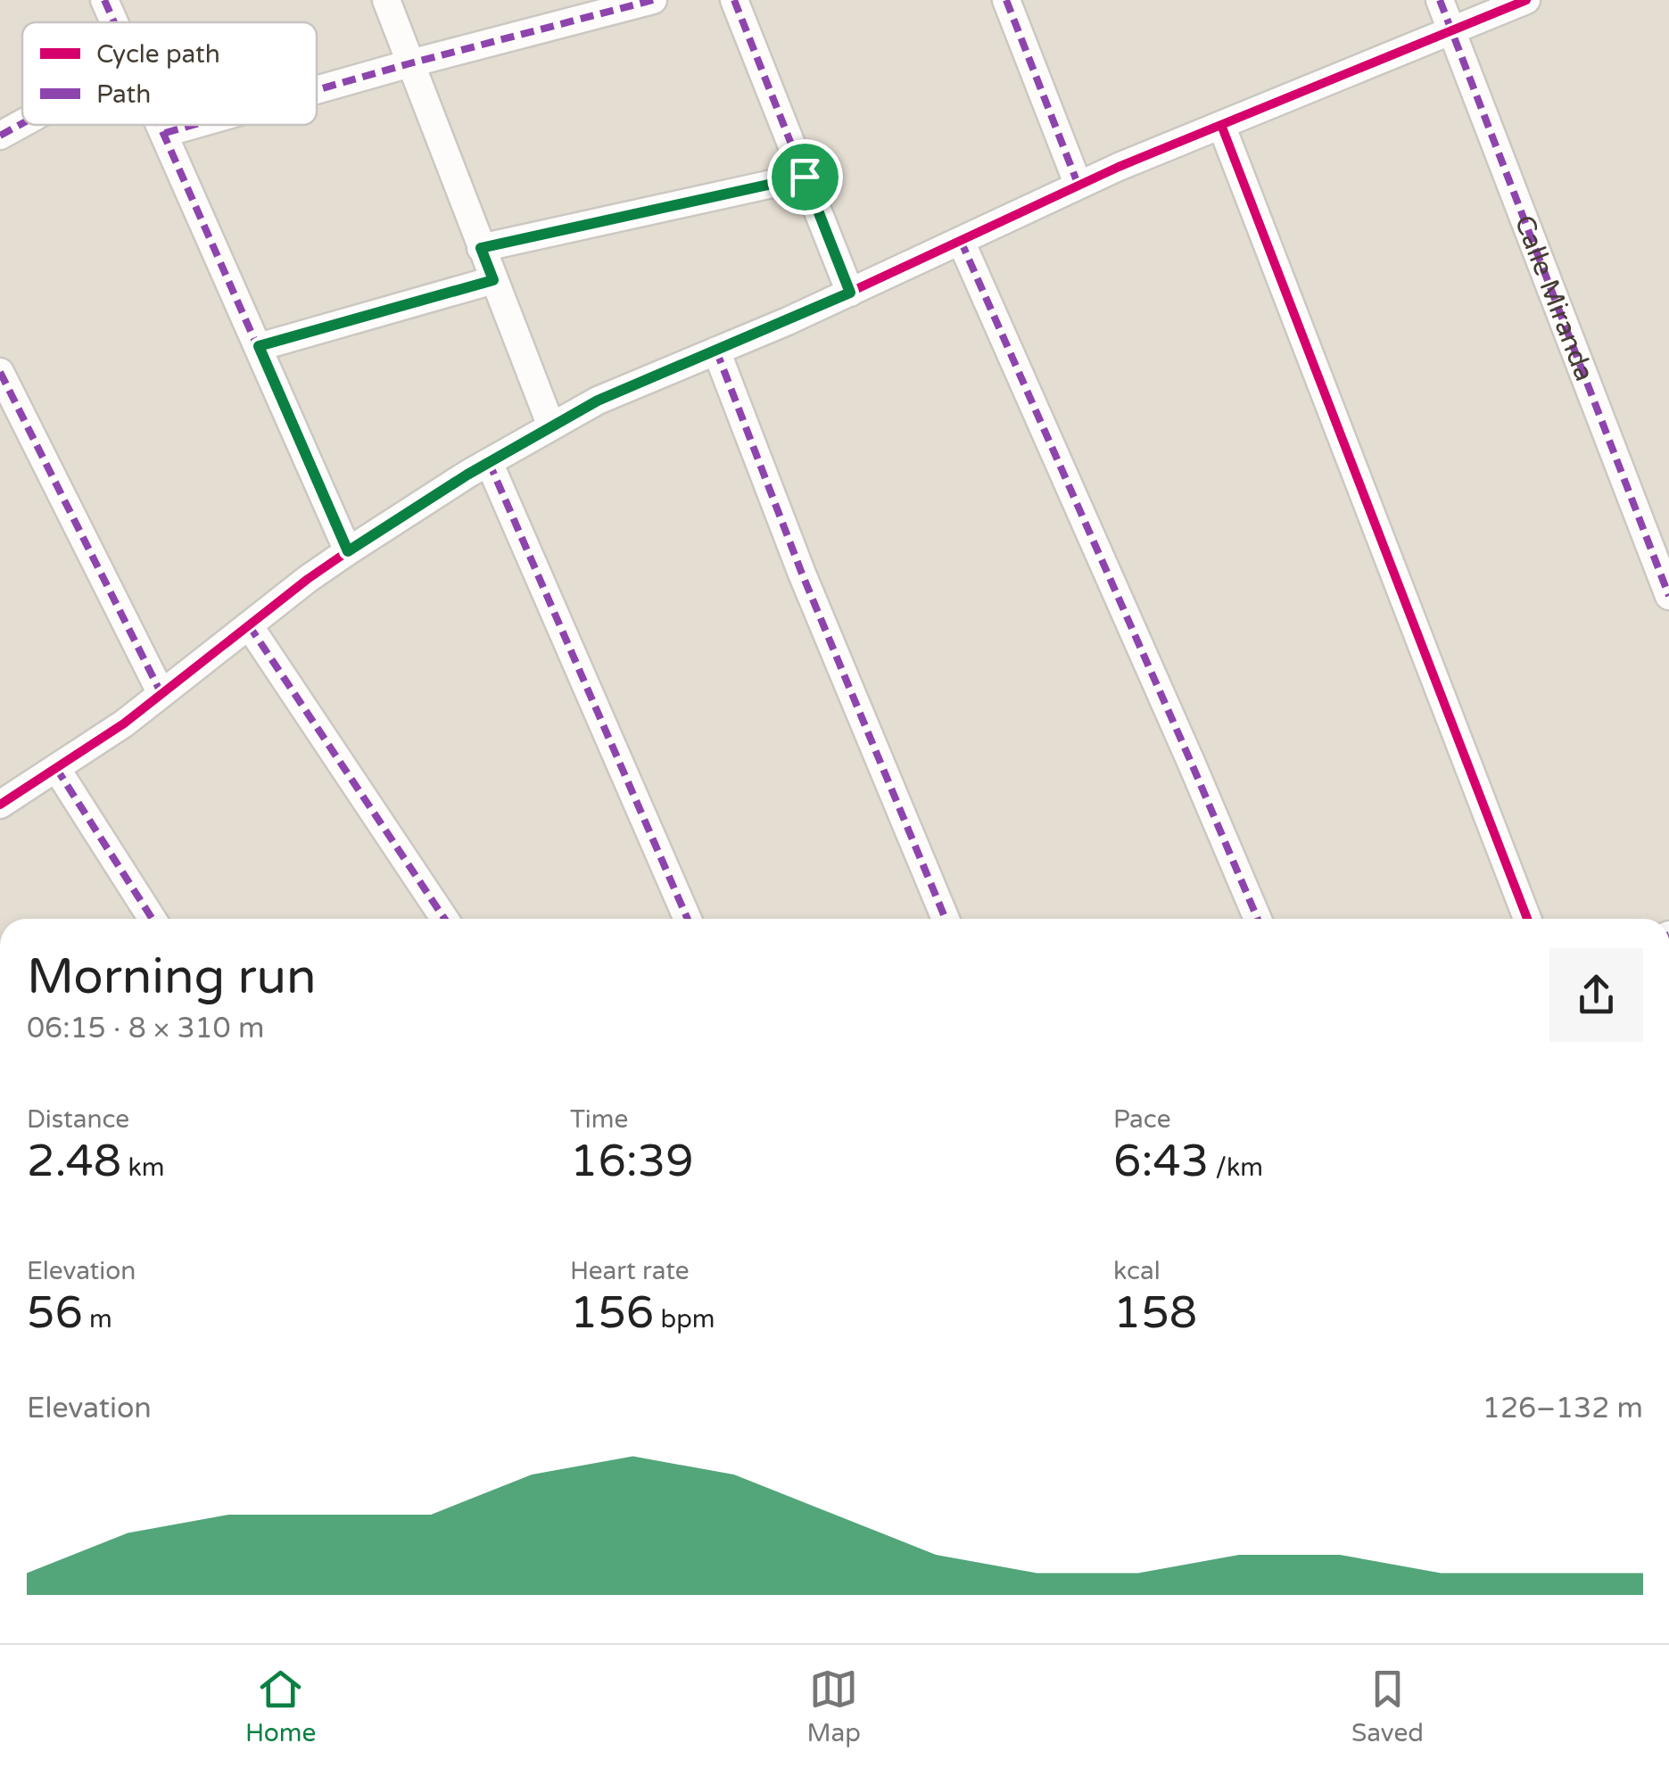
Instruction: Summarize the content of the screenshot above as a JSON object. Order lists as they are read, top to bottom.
{
  "streets": {
    "street": ["Calle Miranda"]
  },
  "legend": ["Cycle path", "Path"],
  "page": {
    "heading": ["Morning run", "06:15 · 8 × 310 m"],
    "stats": [
      ["Distance", "2.48 km"],
      ["Time", "16:39"],
      ["Pace", "6:43 /km"],
      ["Elevation", "56 m"],
      ["Heart rate", "156 bpm"],
      ["kcal", "158"]
    ],
    "chart": ["Elevation", "126–132 m"],
    "tabs": ["Home", "Map", "Saved"]
  }
}
